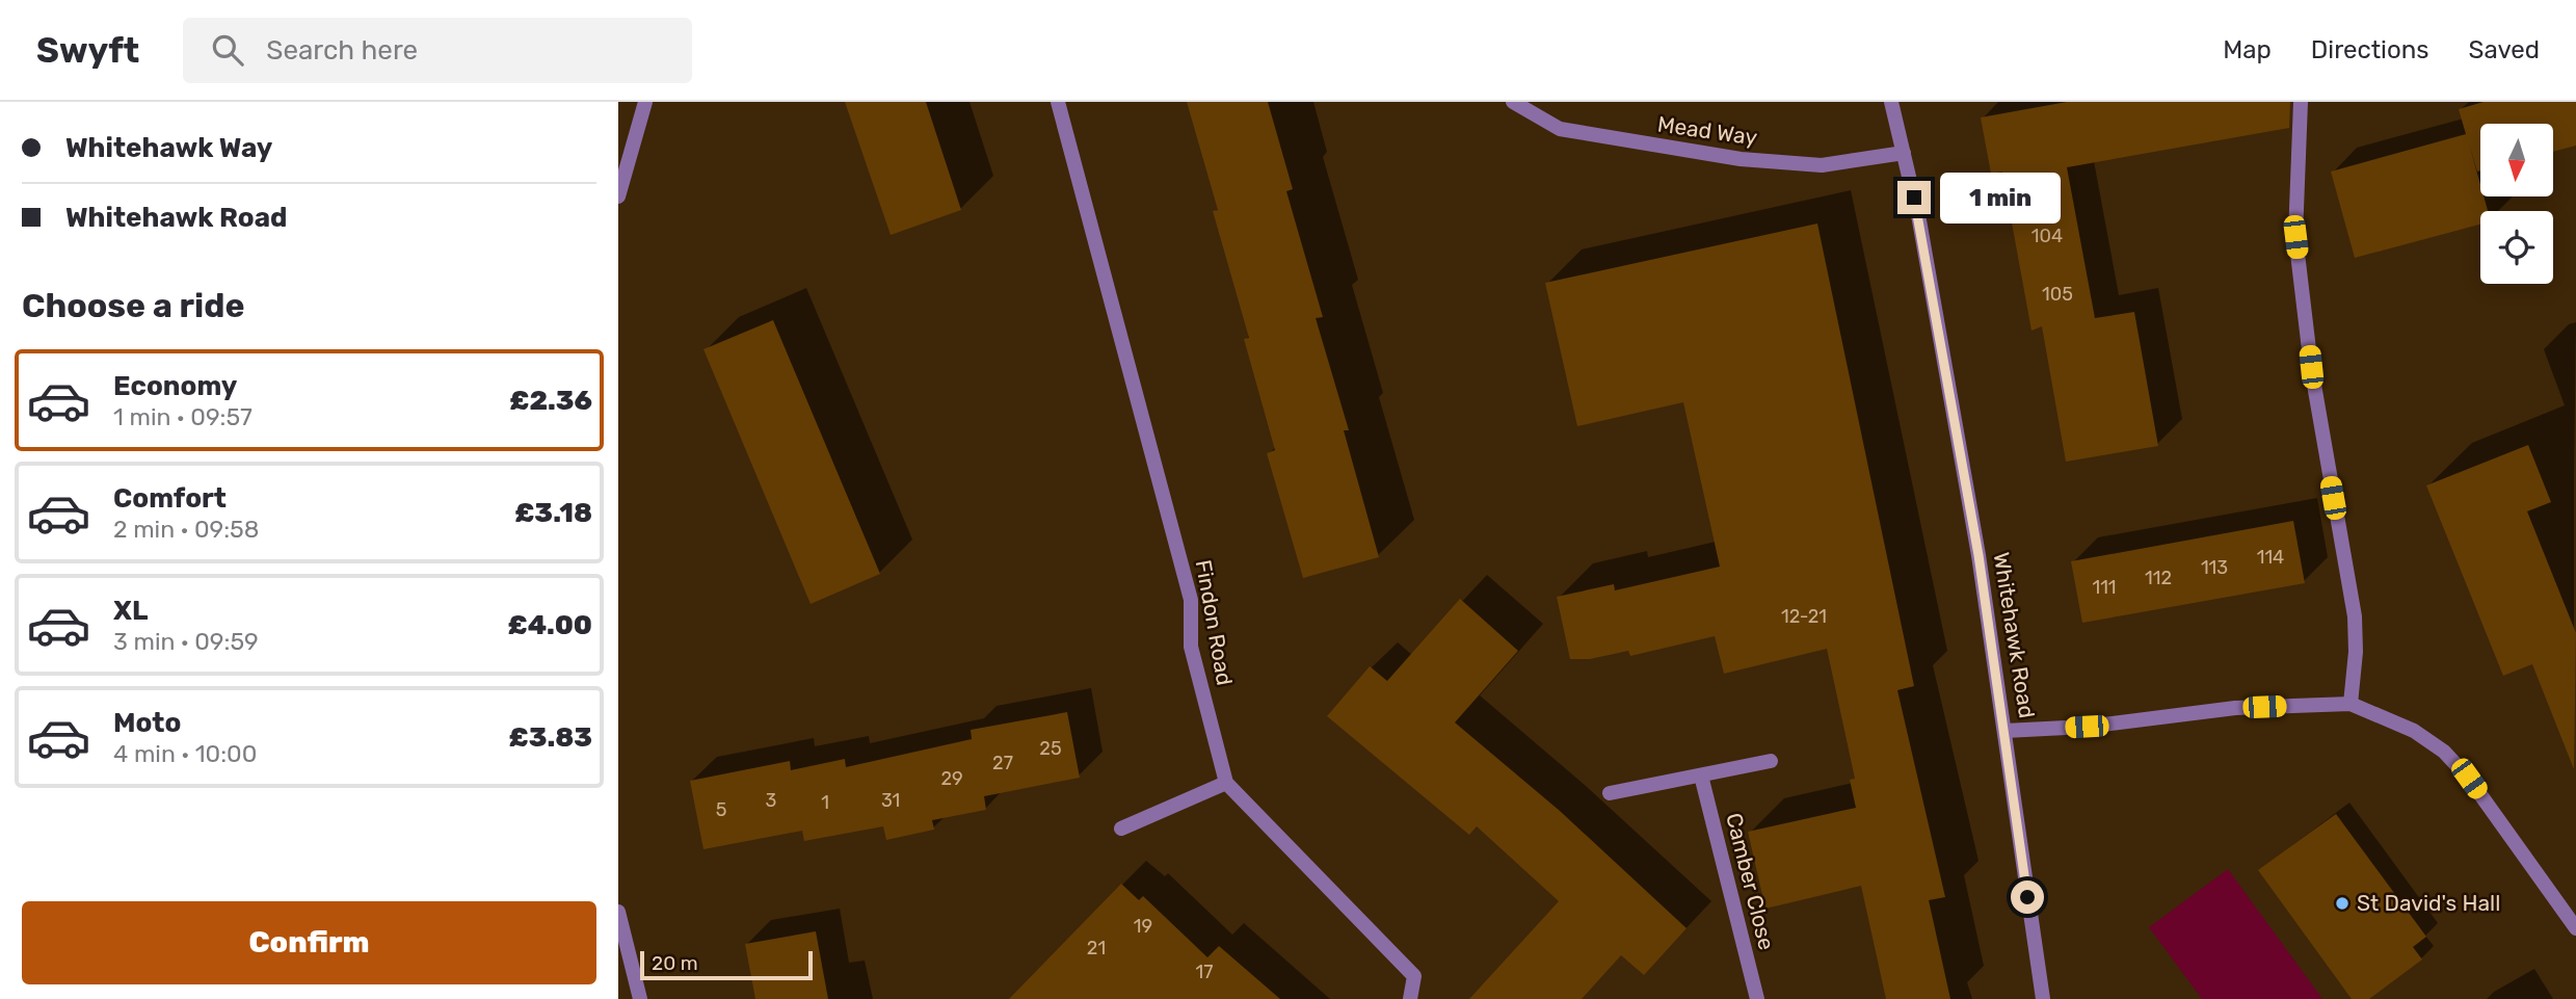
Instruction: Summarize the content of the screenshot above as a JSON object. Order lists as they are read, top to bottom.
{
  "streets": {
    "street": [
      "Mead Way",
      "Findon Road",
      "Whitehawk Road",
      "Camber Close"
    ]
  },
  "crossings": [
    ["Mead Way", "Whitehawk Road"]
  ],
  "places": ["St David's Hall"],
  "house_numbers": [
    "104",
    "105",
    "114",
    "113",
    "112",
    "111",
    "12-21",
    "25",
    "27",
    "29",
    "3",
    "31",
    "1",
    "5",
    "19",
    "21",
    "17"
  ],
  "scale_bar": "20 m",
  "north": "bottom",
  "page": {
    "header": "Swyft",
    "search": "Search here",
    "nav": ["Map", "Directions", "Saved"],
    "banner": ["Whitehawk Way", "Whitehawk Road"],
    "bubble": "1 min",
    "heading": "Choose a ride",
    "list": [
      {
        "name": "Economy",
        "note": "1 min · 09:57",
        "value": "£2.36"
      },
      {
        "name": "Comfort",
        "note": "2 min · 09:58",
        "value": "£3.18"
      },
      {
        "name": "XL",
        "note": "3 min · 09:59",
        "value": "£4.00"
      },
      {
        "name": "Moto",
        "note": "4 min · 10:00",
        "value": "£3.83"
      }
    ],
    "buttons": "Confirm",
    "scale": "20 m"
  }
}
